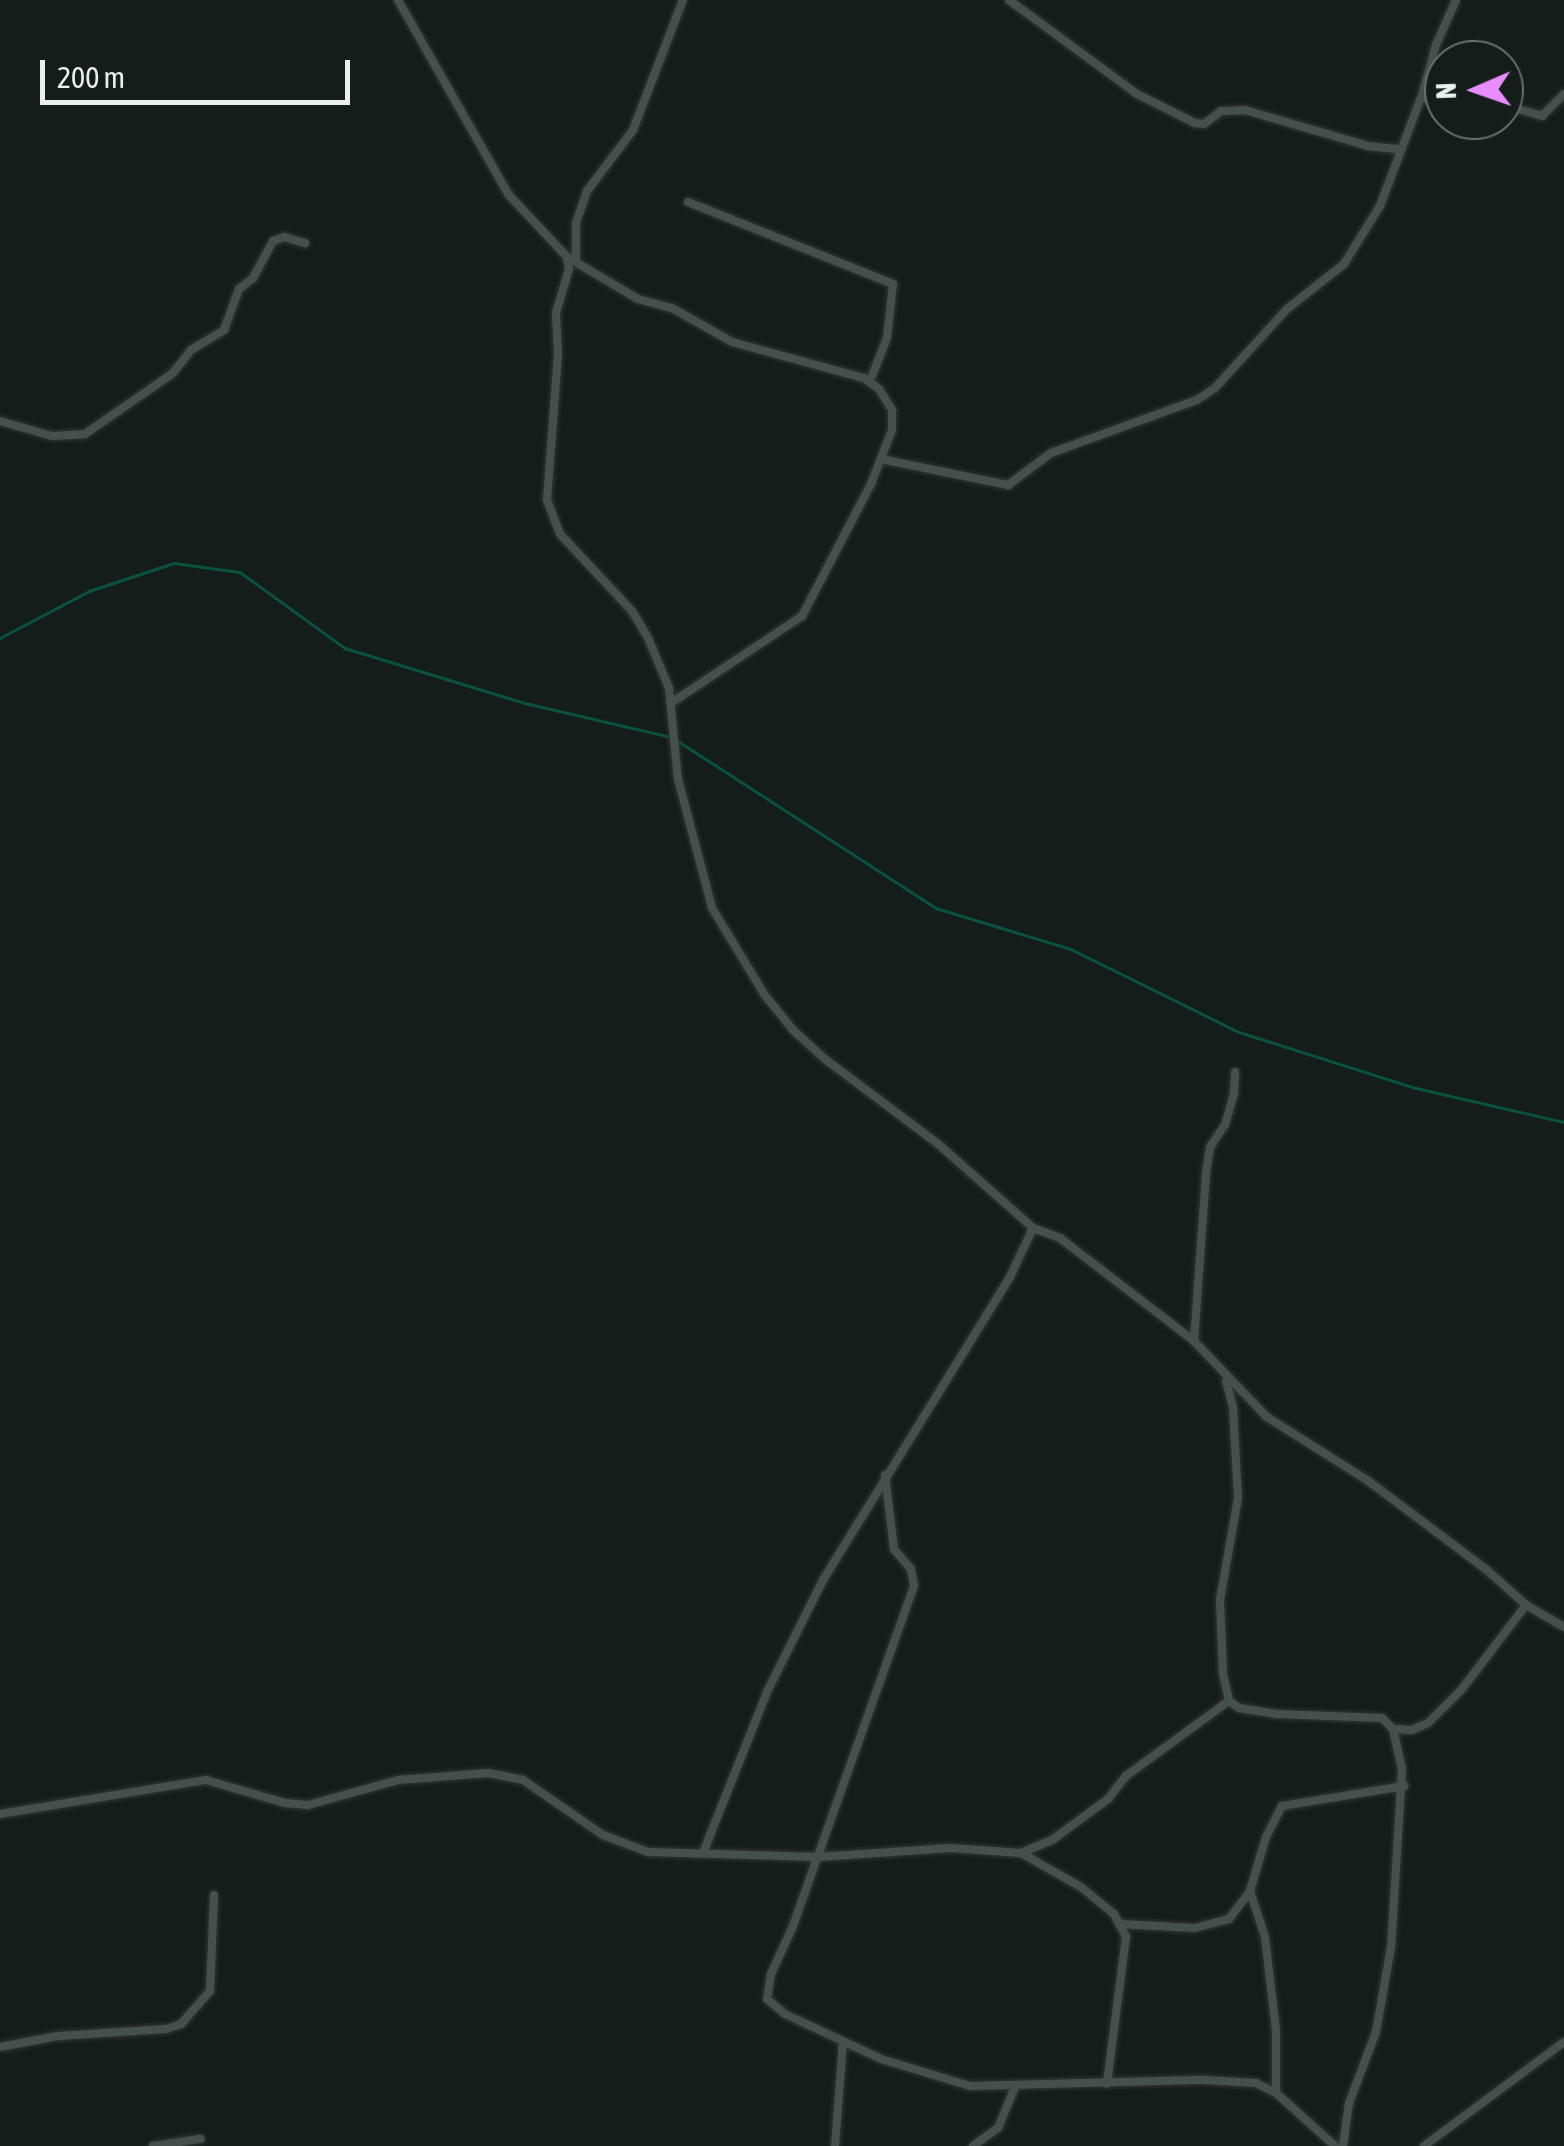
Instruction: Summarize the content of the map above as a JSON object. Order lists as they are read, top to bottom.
{
  "scale_bar": "200 m",
  "north": "left"
}
